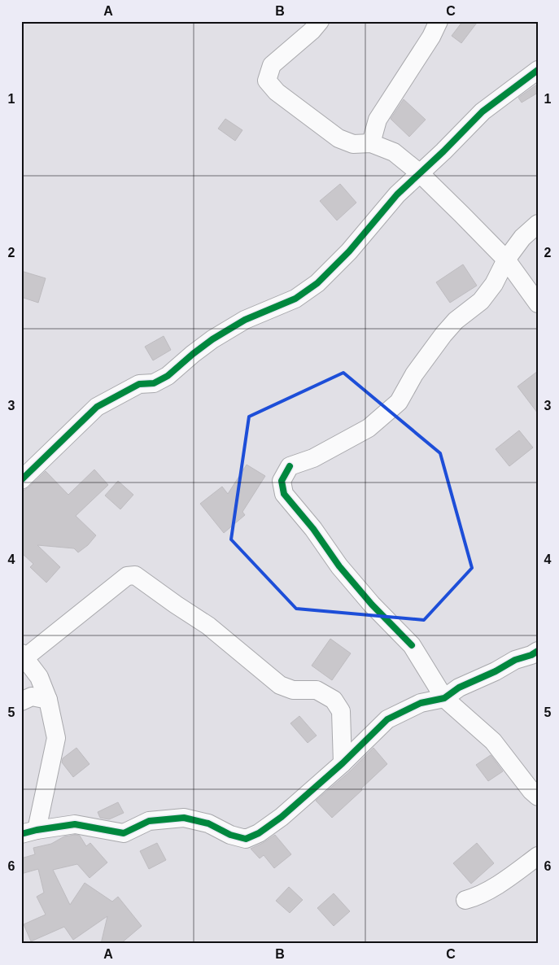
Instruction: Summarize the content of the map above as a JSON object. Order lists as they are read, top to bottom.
{
  "grid": {
    "columns": ["A", "B", "C"],
    "rows": [
      "1",
      "2",
      "3",
      "4",
      "5",
      "6"
    ]
  }
}
